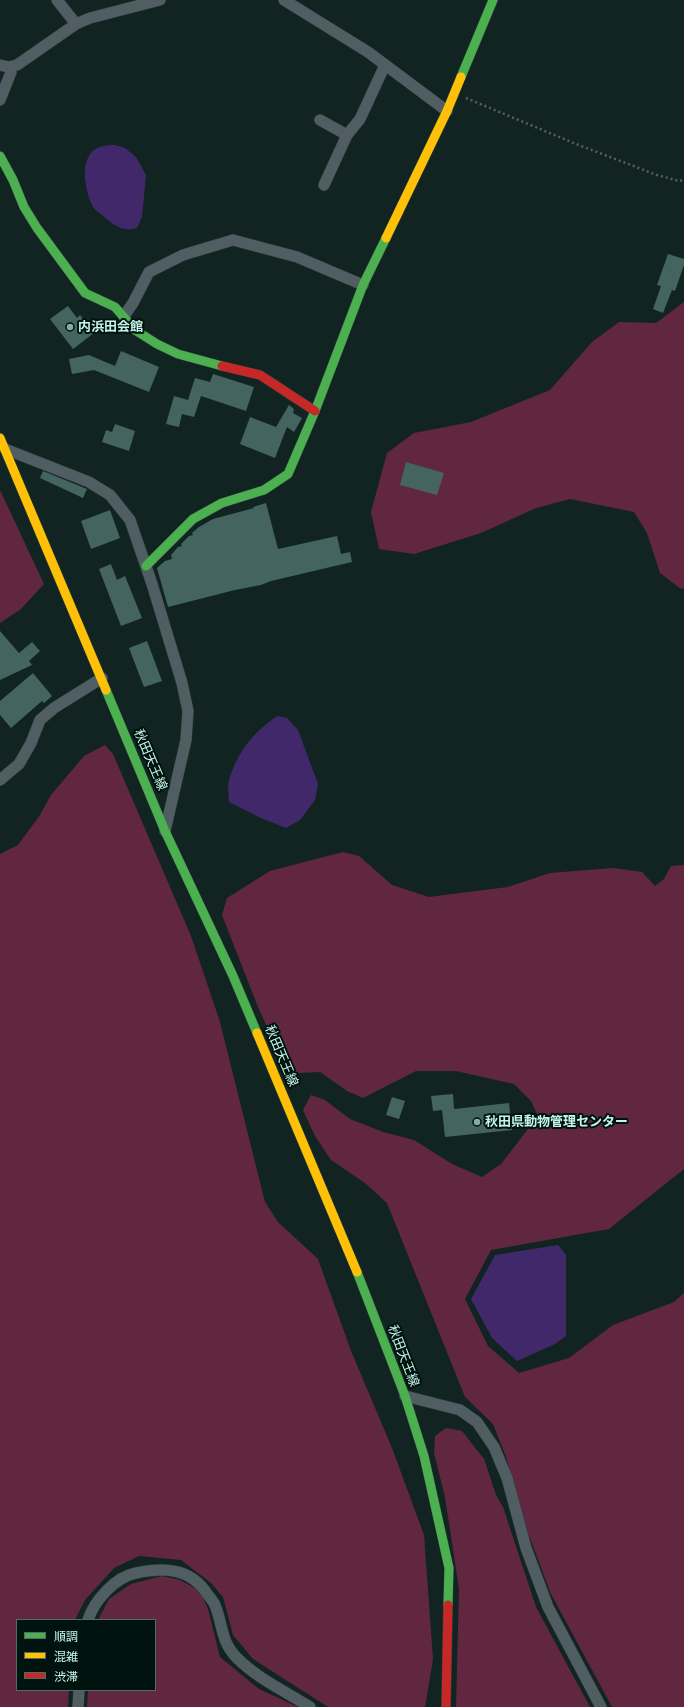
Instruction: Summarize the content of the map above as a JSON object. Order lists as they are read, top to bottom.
{
  "streets": {
    "main road": ["秋田天王線"]
  },
  "places": ["内浜田会館", "秋田県動物管理センター"],
  "legend": ["順調", "混雑", "渋滞"]
}
